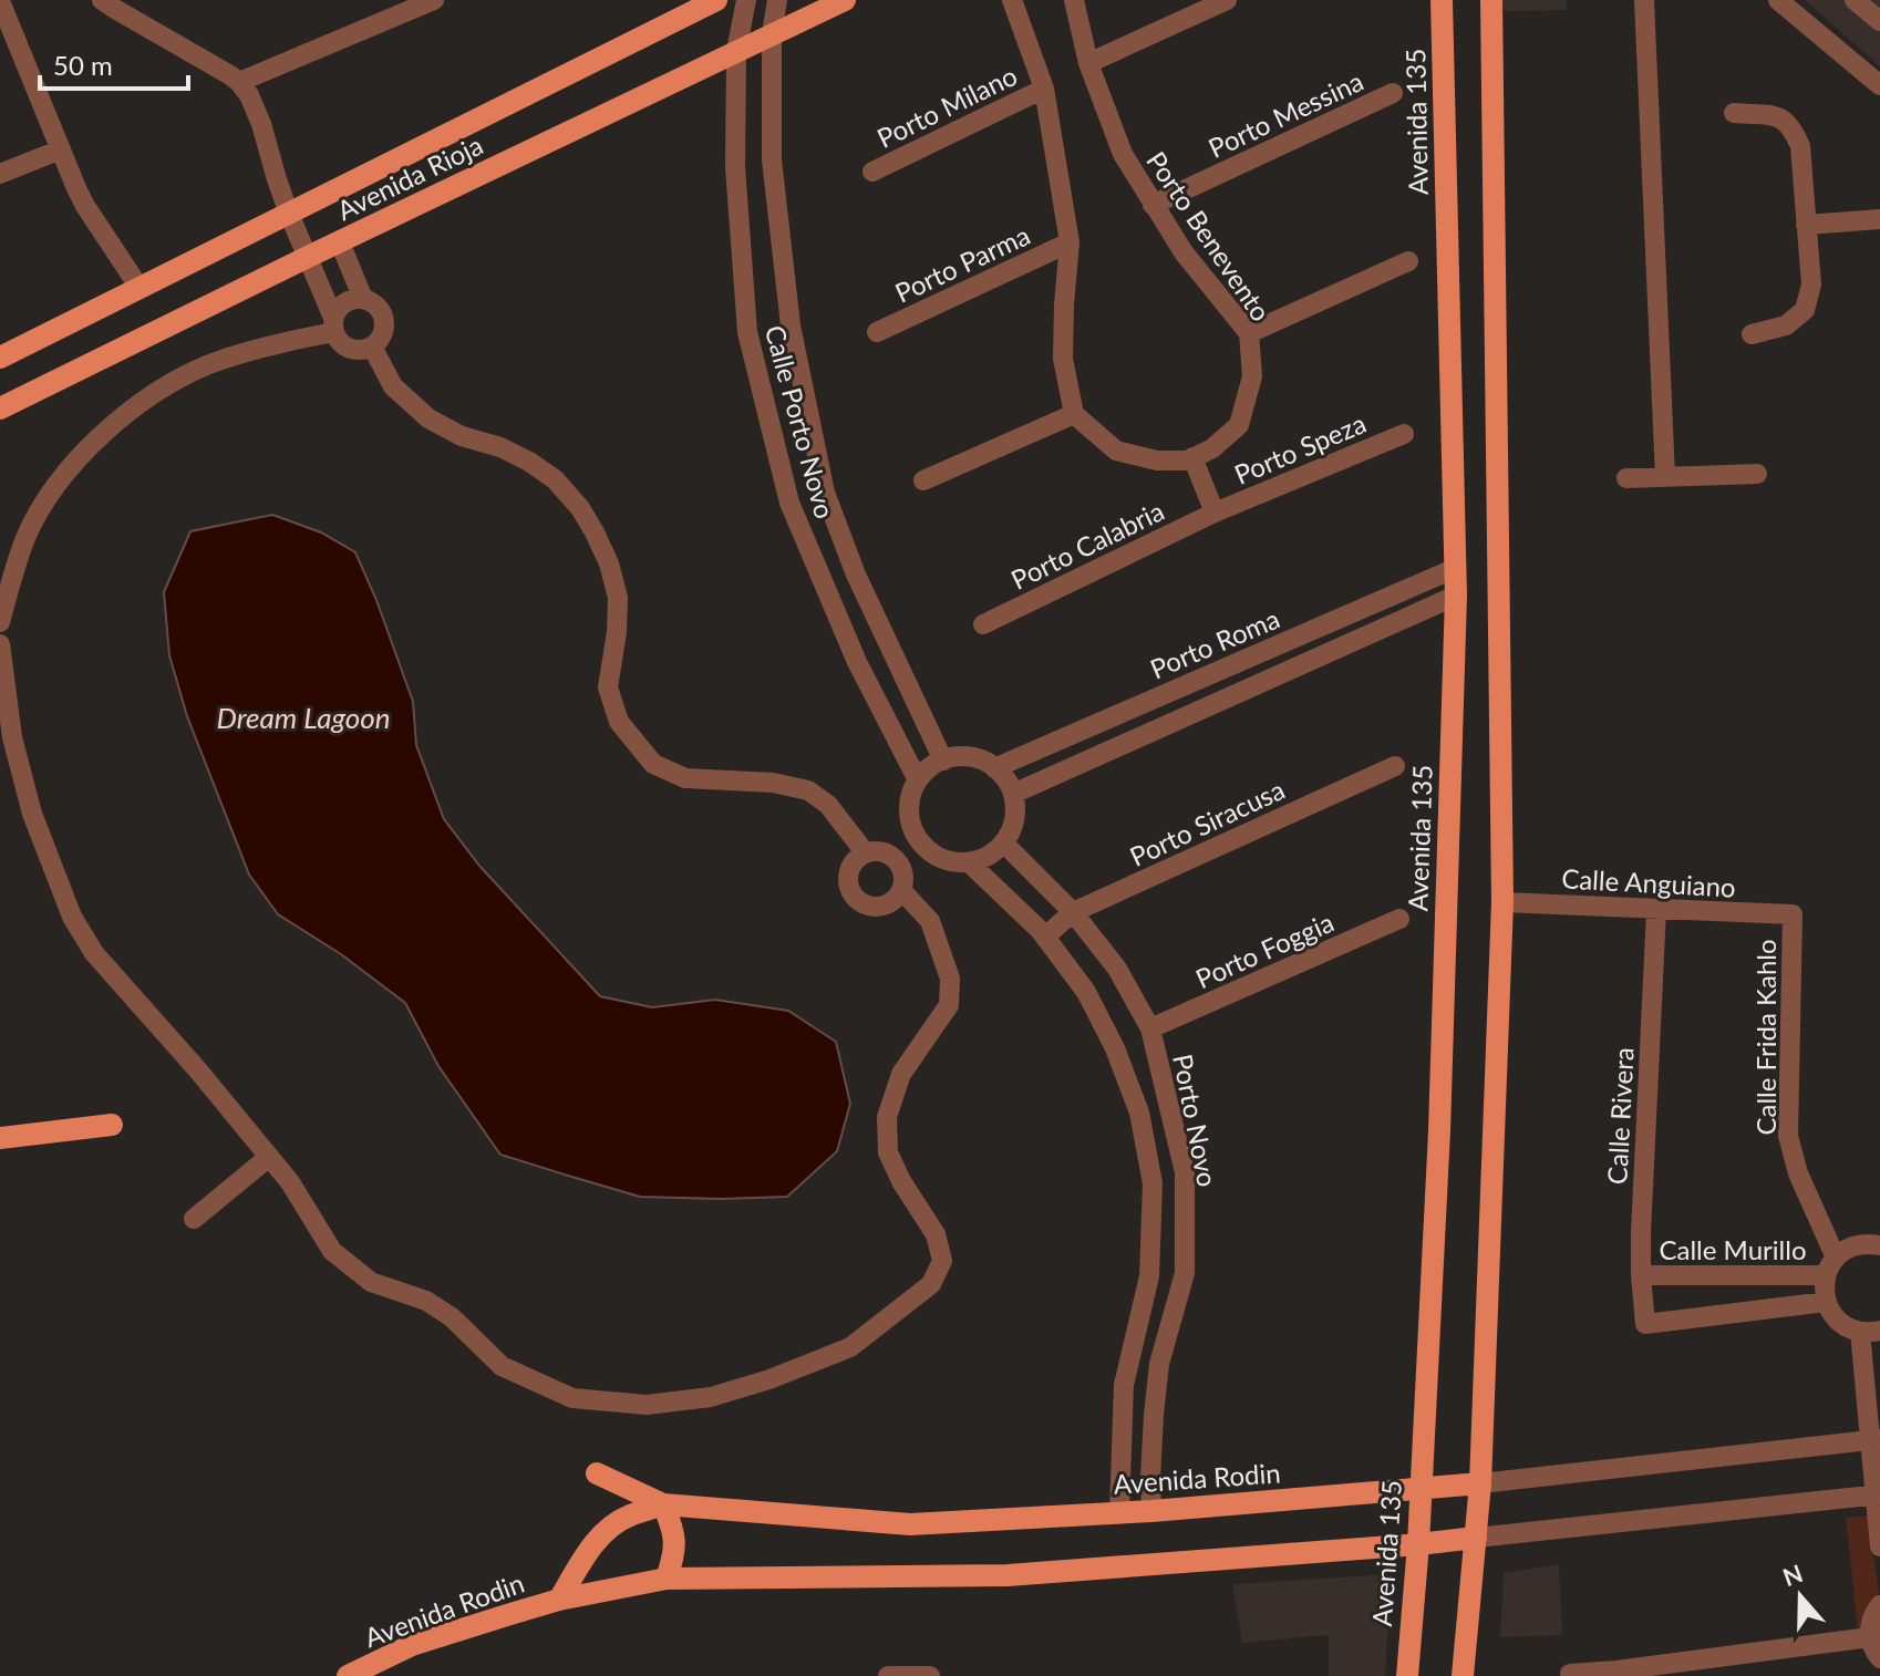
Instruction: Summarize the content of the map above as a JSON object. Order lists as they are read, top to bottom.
{
  "streets": {
    "main road": ["Avenida 135", "Avenida Rioja", "Avenida Rodin"],
    "street": [
      "Porto Milano",
      "Porto Messina",
      "Porto Benevento",
      "Porto Parma",
      "Calle Porto Novo",
      "Porto Speza",
      "Porto Calabria",
      "Porto Roma",
      "Porto Siracusa",
      "Calle Anguiano",
      "Porto Foggia",
      "Calle Frida Kahlo",
      "Calle Rivera",
      "Porto Novo",
      "Calle Murillo"
    ]
  },
  "crossings": [
    ["Porto Messina", "Porto Benevento"],
    ["Avenida 135", "Porto Roma"],
    ["Avenida 135", "Avenida Rodin"],
    ["Avenida Rioja", "Calle Porto Novo"],
    ["Calle Porto Novo", "Porto Roma"],
    ["Calle Porto Novo", "Porto Novo"],
    ["Porto Speza", "Porto Calabria"],
    ["Porto Roma", "Porto Novo"],
    ["Porto Siracusa", "Porto Novo"],
    ["Calle Anguiano", "Calle Frida Kahlo"],
    ["Calle Anguiano", "Calle Rivera"],
    ["Porto Foggia", "Porto Novo"],
    ["Calle Rivera", "Calle Murillo"],
    ["Porto Novo", "Avenida Rodin"]
  ],
  "water": ["Dream Lagoon"],
  "scale_bar": "50 m",
  "north": "top"
}
